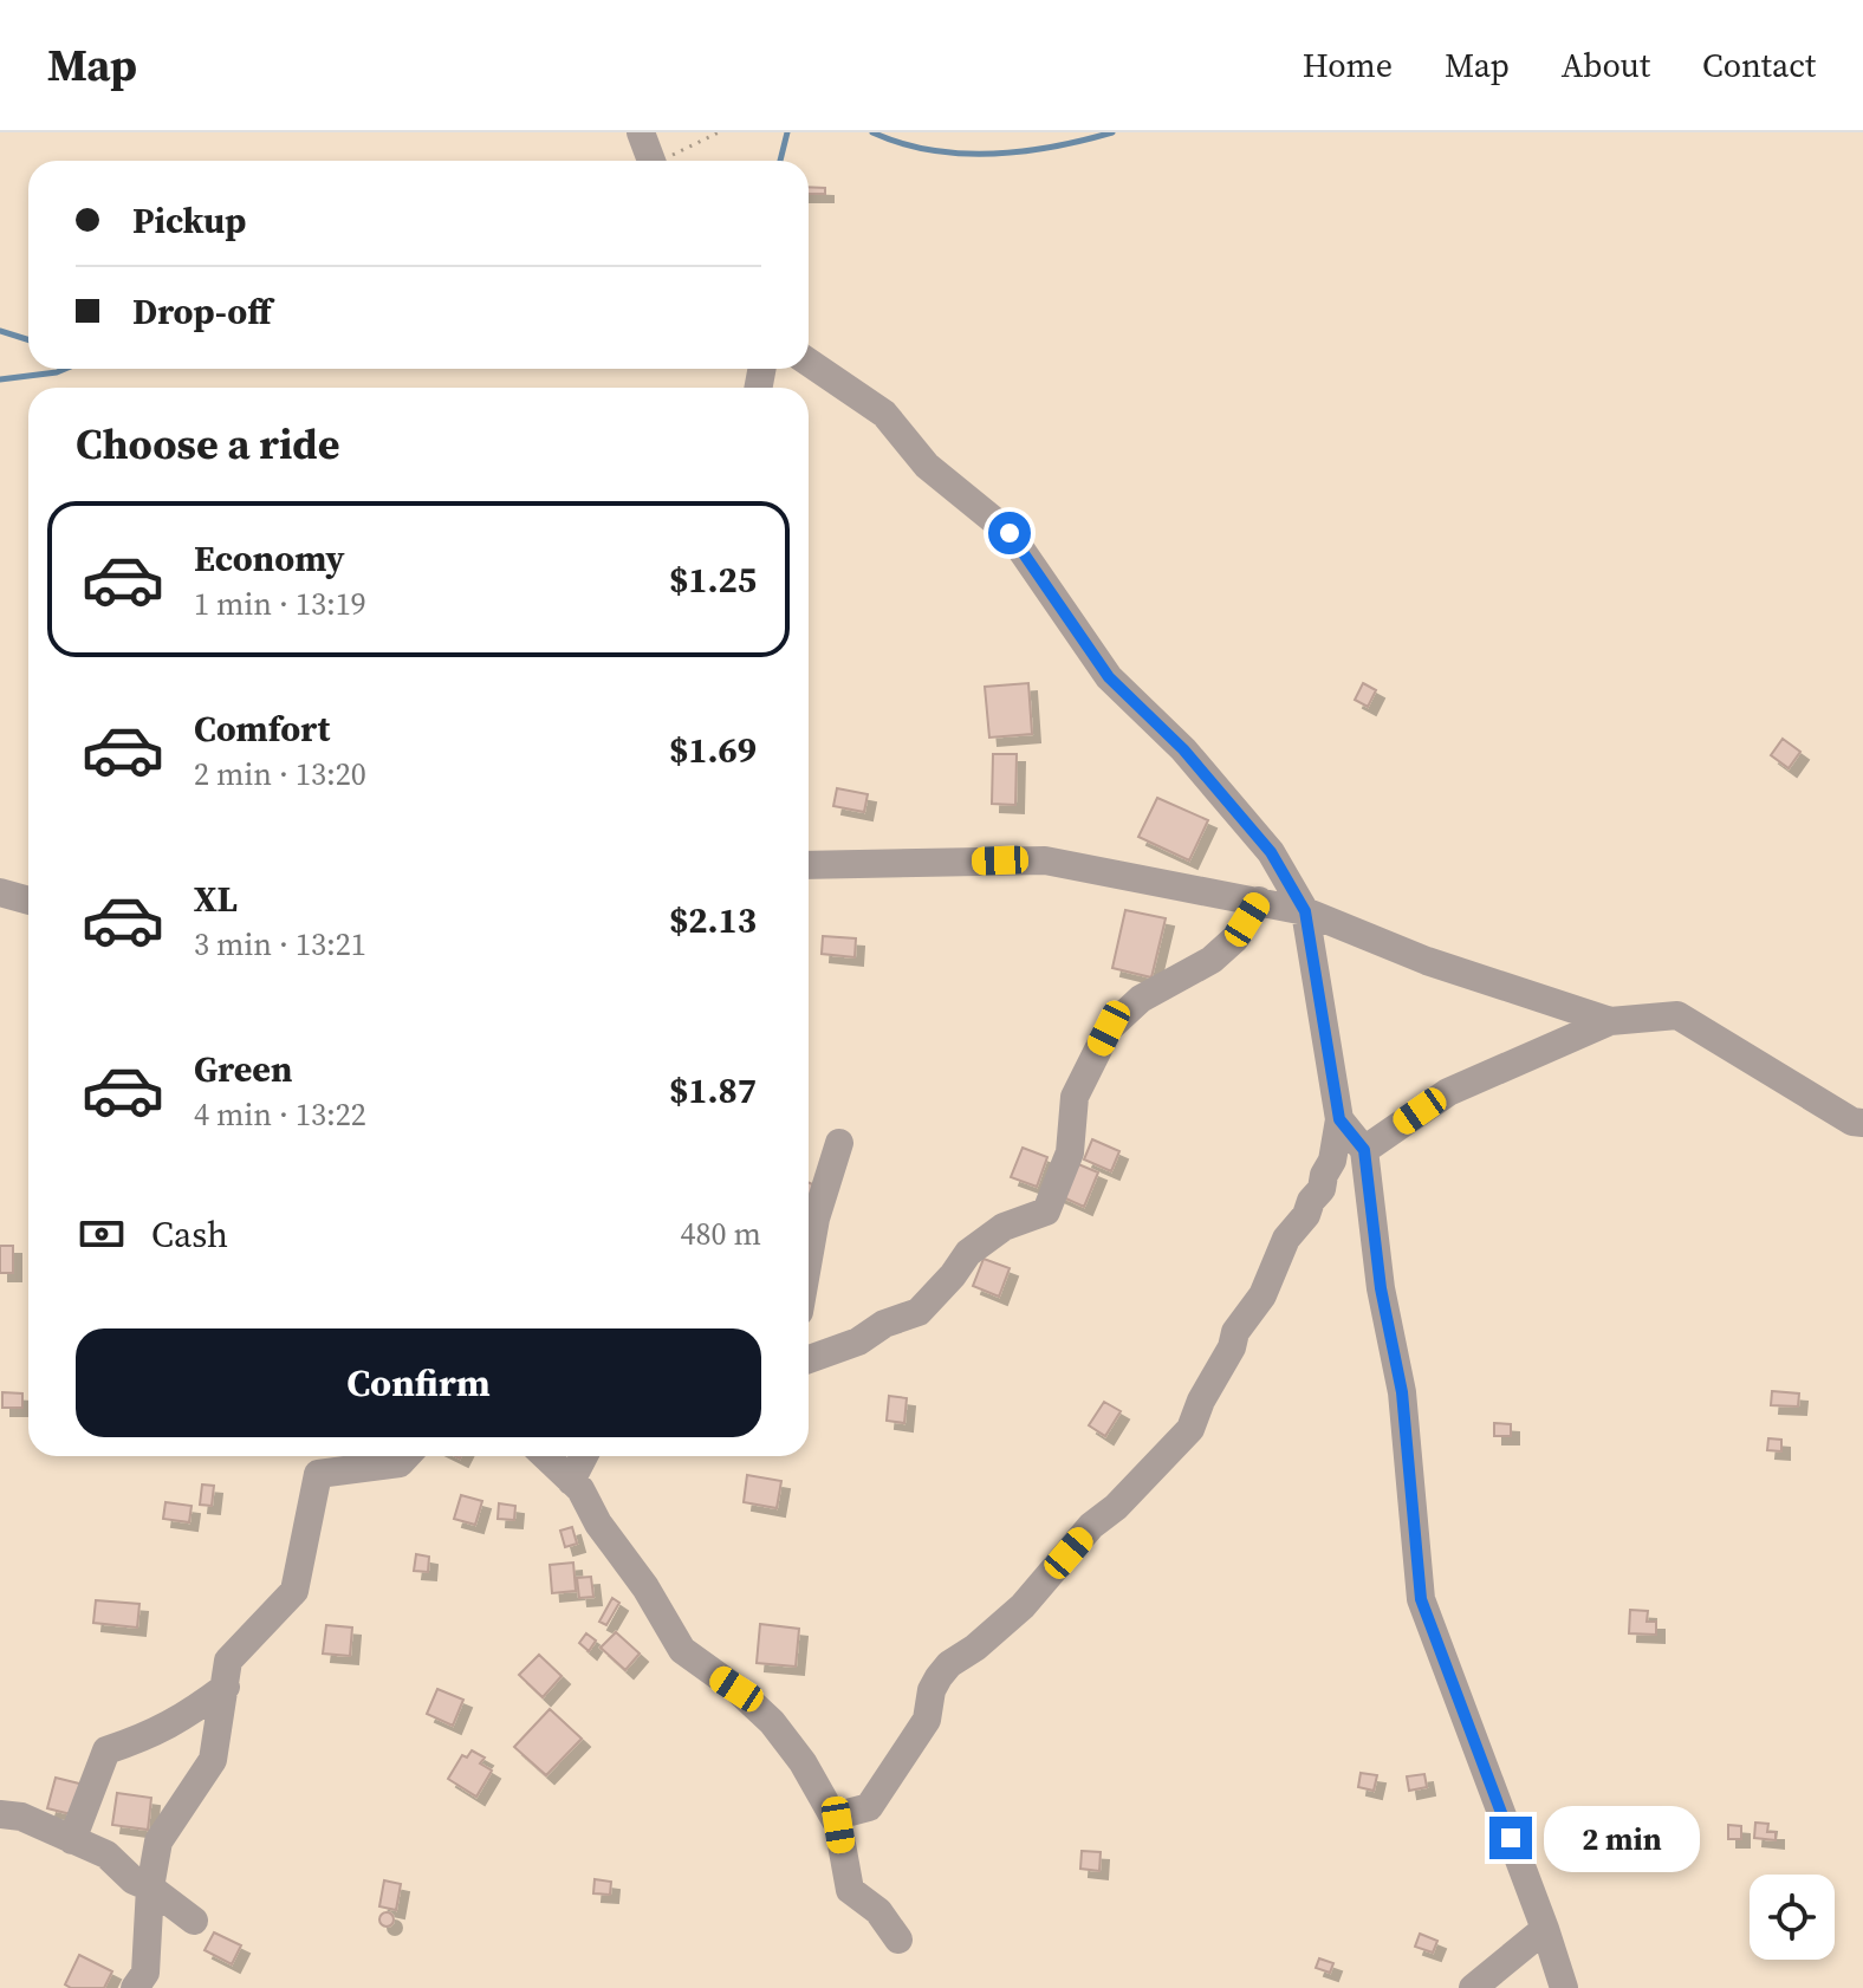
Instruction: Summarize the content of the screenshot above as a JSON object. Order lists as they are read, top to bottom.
{
  "page": {
    "header": "Map",
    "nav": [
      "Home",
      "Map",
      "About",
      "Contact"
    ],
    "banner": ["Pickup", "Drop-off"],
    "heading": "Choose a ride",
    "list": [
      {
        "name": "Economy",
        "note": "1 min · 13:19",
        "value": "$1.25"
      },
      {
        "name": "Comfort",
        "note": "2 min · 13:20",
        "value": "$1.69"
      },
      {
        "name": "XL",
        "note": "3 min · 13:21",
        "value": "$2.13"
      },
      {
        "name": "Green",
        "note": "4 min · 13:22",
        "value": "$1.87"
      }
    ],
    "pay": ["Cash", "480 m"],
    "buttons": "Confirm",
    "bubble": "2 min"
  }
}
